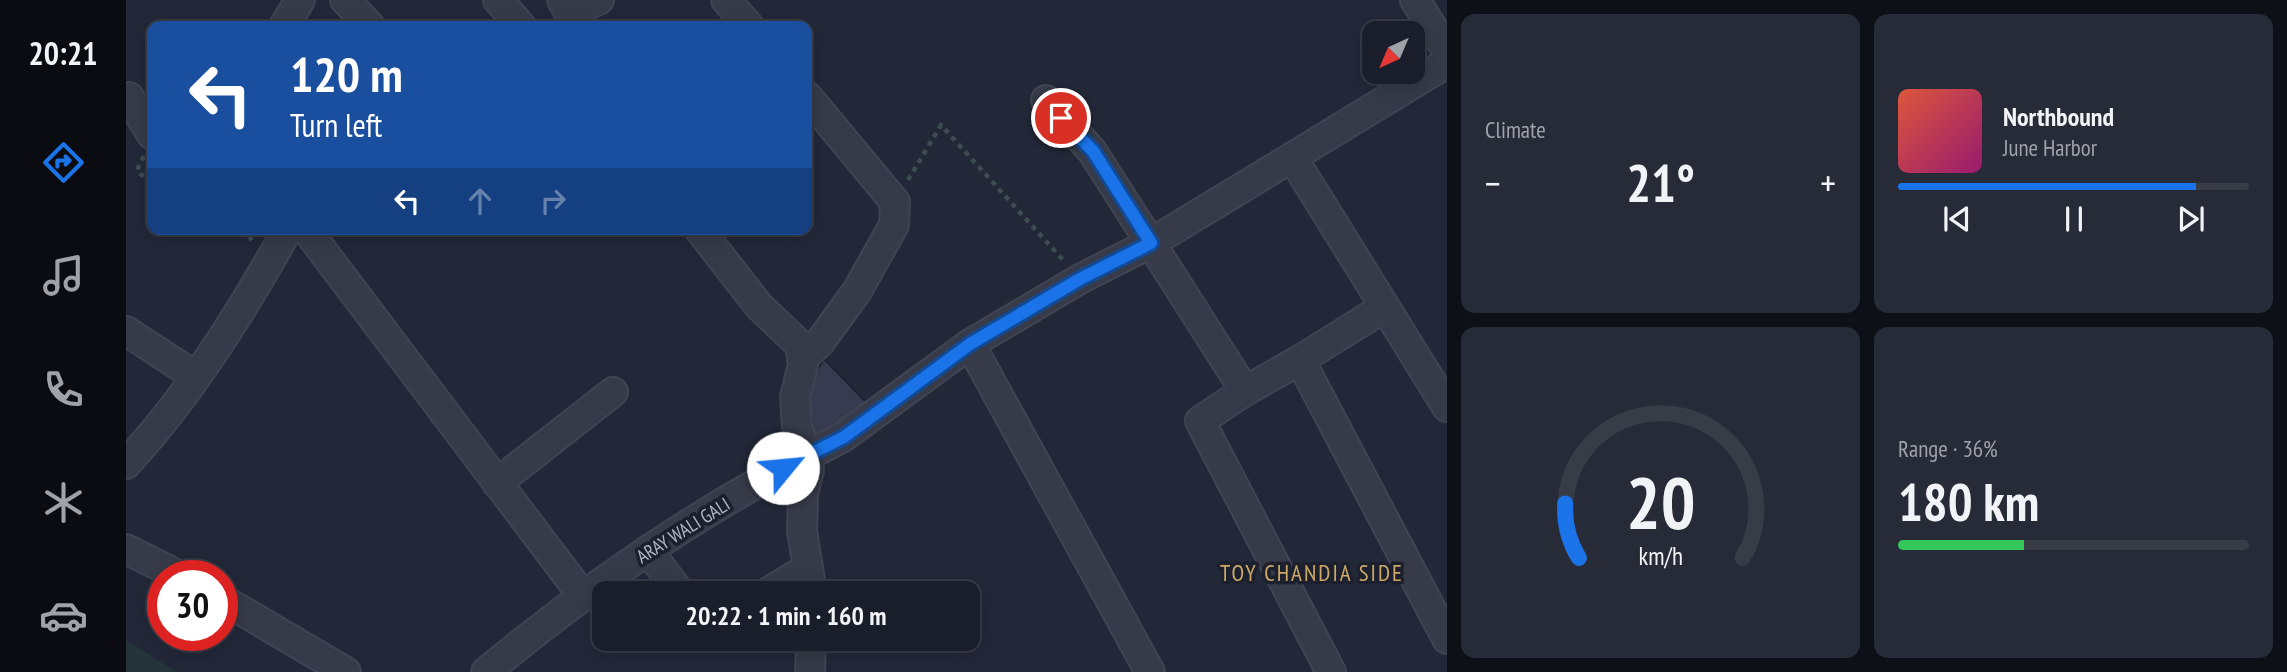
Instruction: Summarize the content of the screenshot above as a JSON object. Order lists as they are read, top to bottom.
{
  "streets": {
    "street": ["ARAY WALI GALI"]
  },
  "districts": ["TOY CHANDIA SIDE"],
  "north": "bottom left",
  "page": {
    "tabs": "20:21",
    "tile": [
      "Climate",
      ["Range · 36%", "180 km"]
    ],
    "turn": ["120 m", "Turn left"],
    "song": ["Northbound", "June Harbor"],
    "heat": ["−", "21°", "+"],
    "limit": "30",
    "trip": "20:22 · 1 min · 160 m",
    "gauge": ["20", "km/h"]
  }
}
